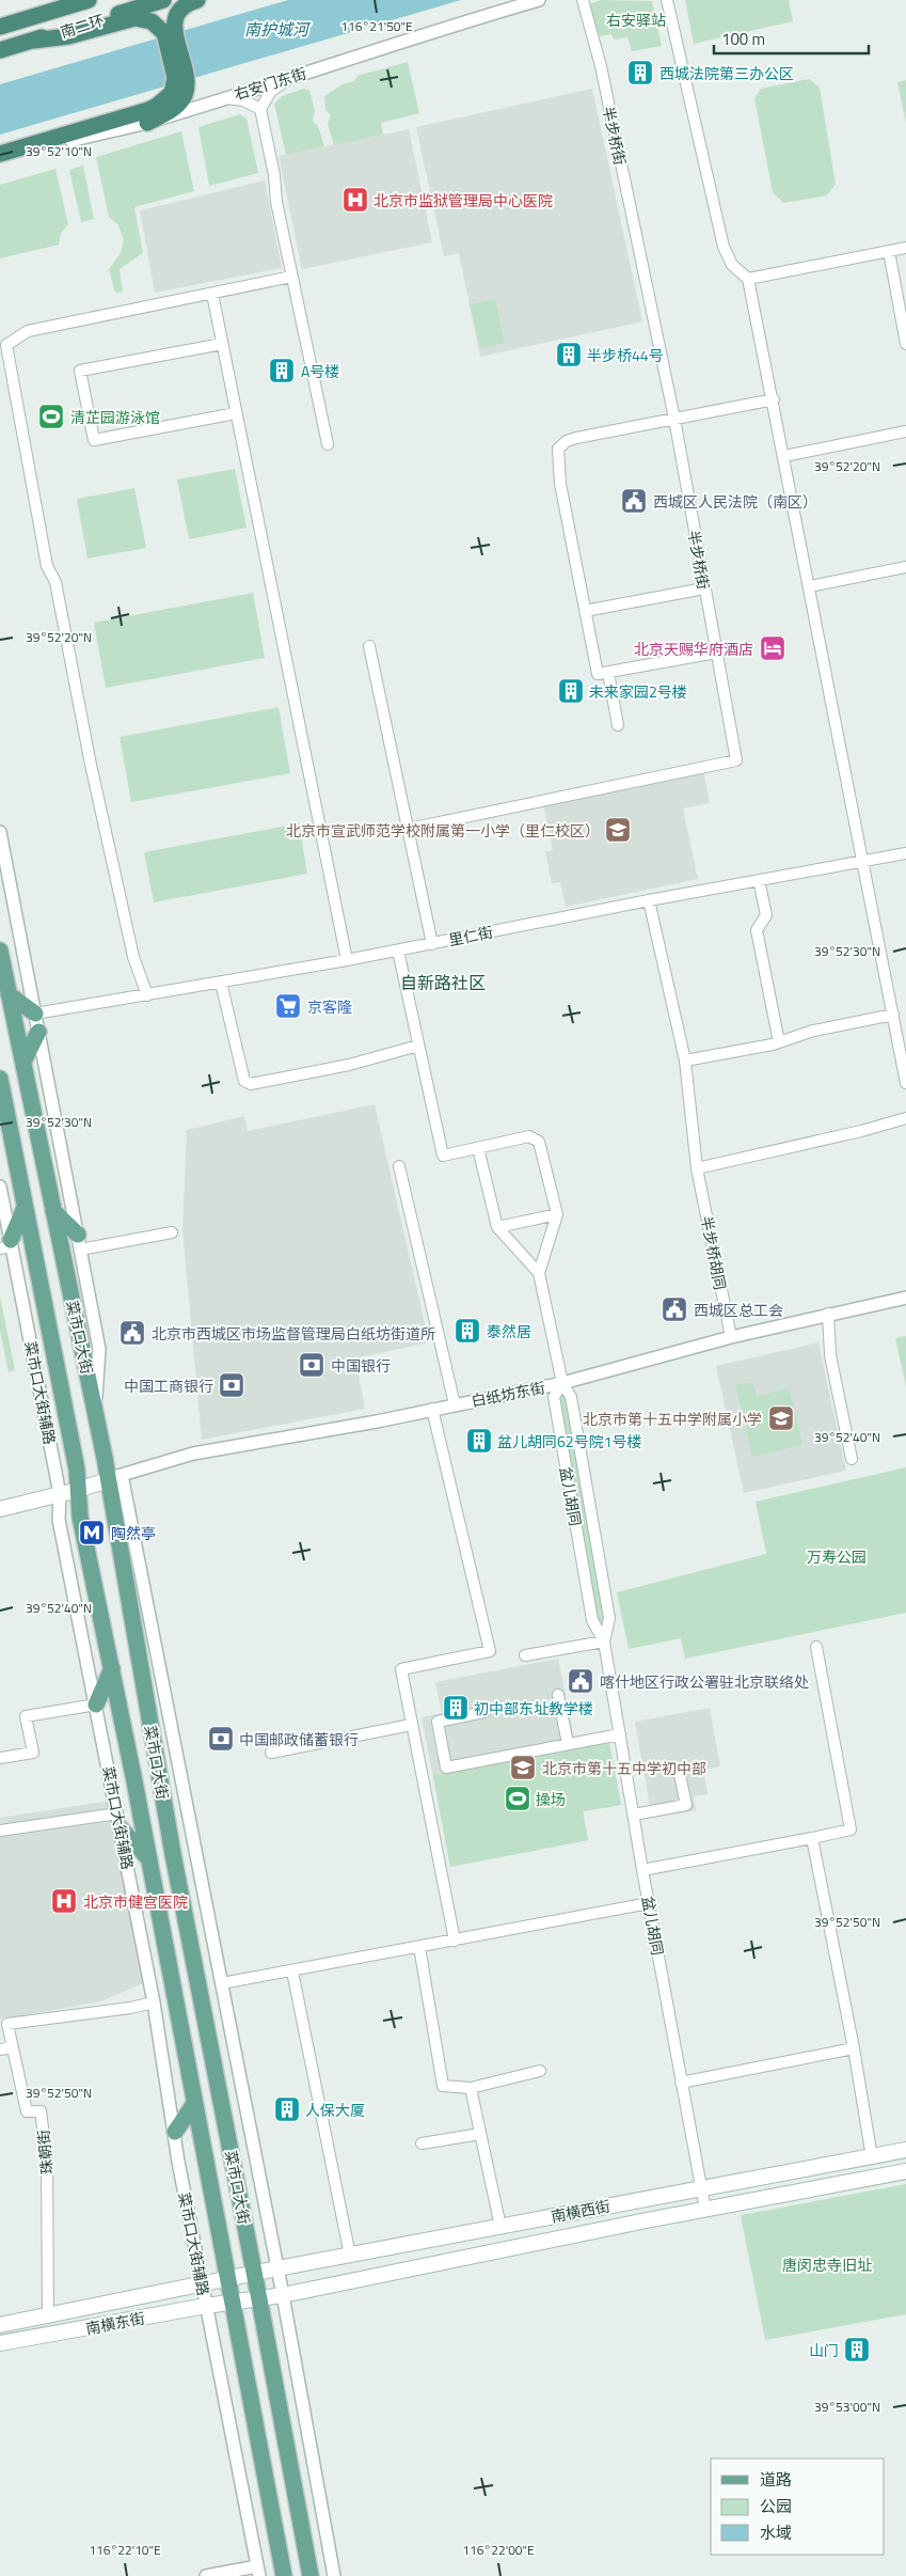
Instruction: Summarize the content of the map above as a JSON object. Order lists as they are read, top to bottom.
{
  "streets": {
    "highway": ["南二环"],
    "main road": ["菜市口大街", "南横西街", "南横东街"],
    "street": [
      "右安门东街",
      "半步桥街",
      "里仁街",
      "半步桥胡同",
      "菜市口大街辅路",
      "白纸坊东街",
      "盆儿胡同",
      "珠朝街"
    ]
  },
  "crossings": [
    ["里仁街", "半步桥胡同"],
    ["半步桥胡同", "白纸坊东街"],
    ["菜市口大街", "白纸坊东街"],
    ["菜市口大街", "南横西街"],
    ["菜市口大街", "南横东街"],
    ["菜市口大街辅路", "珠朝街"],
    ["菜市口大街辅路", "南横东街"],
    ["白纸坊东街", "盆儿胡同"],
    ["盆儿胡同", "南横西街"],
    ["珠朝街", "南横东街"],
    ["南横西街", "南横东街"]
  ],
  "districts": ["自新路社区"],
  "water": ["南护城河"],
  "parks": ["右安驿站", "万寿公园", "唐闵忠寺旧址"],
  "places": {
    "building": [
      "西城法院第三办公区",
      "半步桥44号",
      "A号楼",
      "未来家园2号楼",
      "泰然居",
      "盆儿胡同62号院1号楼",
      "初中部东址教学楼",
      "人保大厦",
      "山门"
    ],
    "hospital": ["北京市监狱管理局中心医院", "北京市健宫医院"],
    "sports": ["清芷园游泳馆", "操场"],
    "public building": [
      "西城区人民法院（南区）",
      "西城区总工会",
      "北京市西城区市场监督管理局白纸坊街道所",
      "喀什地区行政公署驻北京联络处"
    ],
    "hotel": ["北京天赐华府酒店"],
    "school or university": ["北京市宣武师范学校附属第一小学（里仁校区）", "北京市第十五中学附属小学", "北京市第十五中学初中部"],
    "supermarket": ["京客隆"],
    "bank": ["中国银行", "中国工商银行", "中国邮政储蓄银行"],
    "metro station": ["陶然亭"]
  },
  "legend": ["道路", "公园", "水域"],
  "scale_bar": "100 m",
  "coordinates": [
    "116°21'50\"E",
    "39°52'10\"N",
    "39°52'20\"N",
    "39°52'30\"N",
    "39°52'40\"N",
    "39°52'50\"N",
    "39°53'00\"N",
    "116°22'10\"E",
    "116°22'00\"E"
  ]
}
